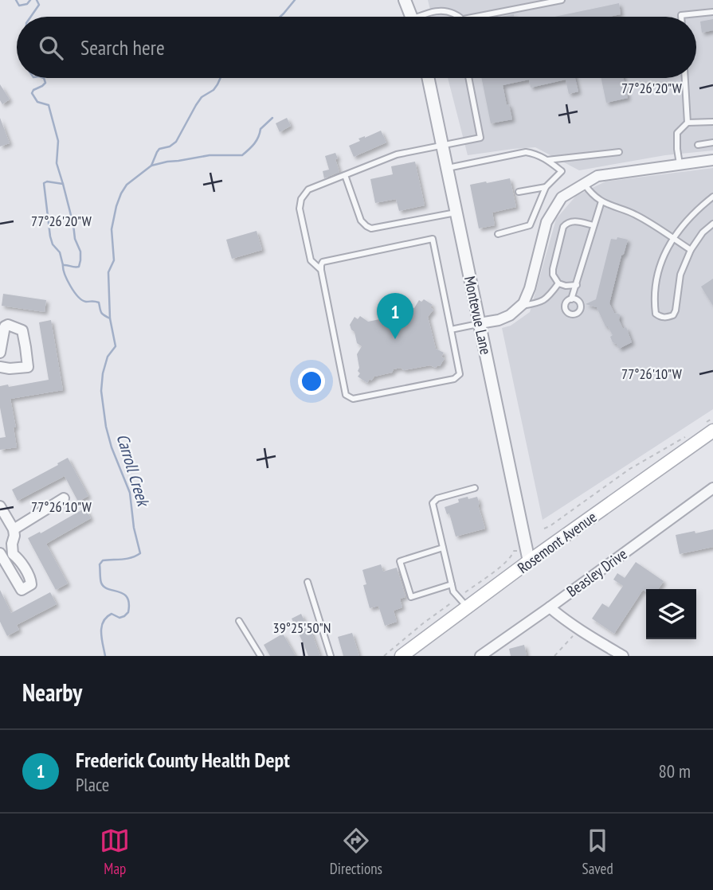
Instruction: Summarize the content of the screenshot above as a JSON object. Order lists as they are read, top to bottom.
{
  "streets": {
    "main road": ["Rosemont Avenue"],
    "street": ["Montevue Lane", "Beasley Drive"]
  },
  "crossings": [
    ["Montevue Lane", "Rosemont Avenue"]
  ],
  "water": ["Carroll Creek"],
  "page": {
    "search": "Search here",
    "pins": "1",
    "heading": "Nearby",
    "list": [
      {
        "mark": "1",
        "name": "Frederick County Health Dept",
        "note": "Place",
        "value": "80 m"
      }
    ],
    "nav": ["Map", "Directions", "Saved"]
  },
  "coordinates": ["77°26'20\"W", "77°26'10\"W", "39°25'50\"N"]
}
